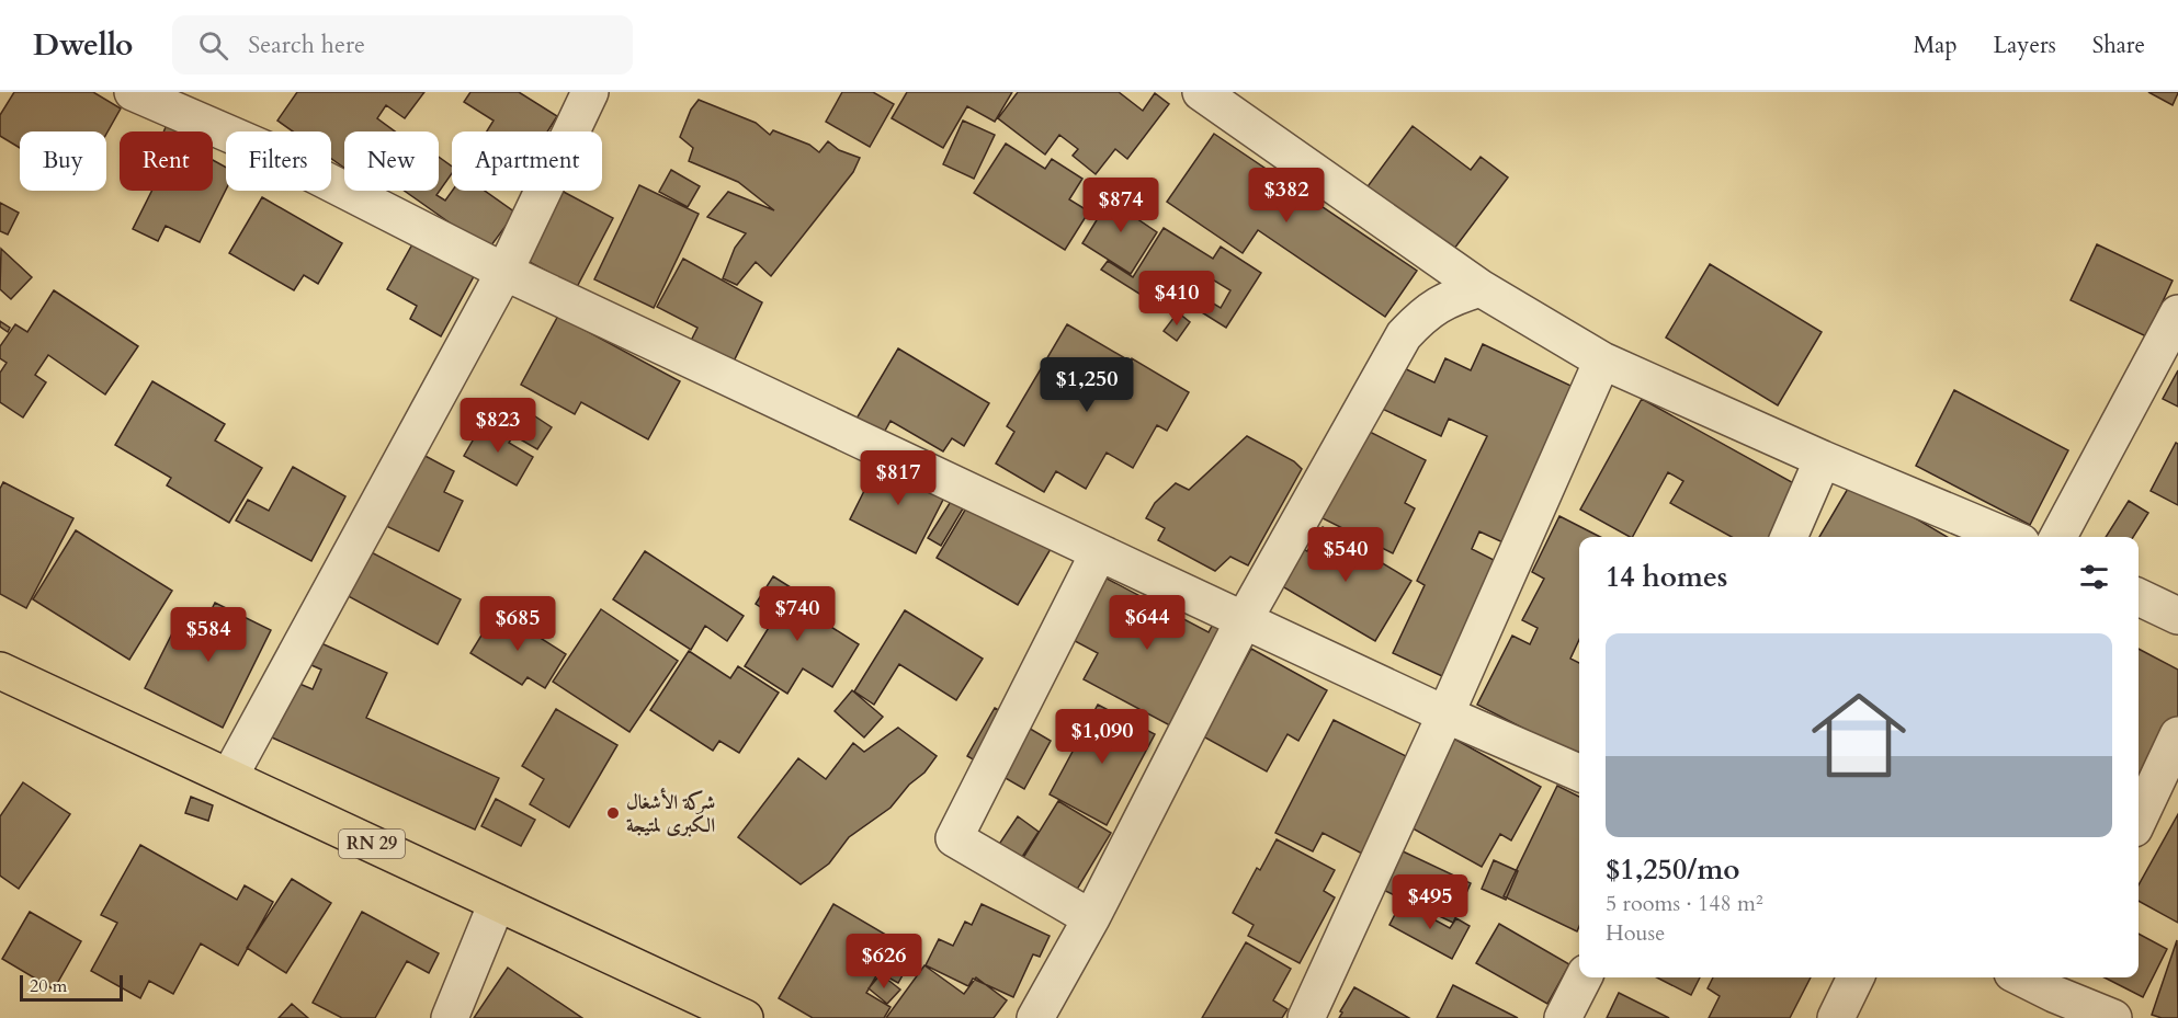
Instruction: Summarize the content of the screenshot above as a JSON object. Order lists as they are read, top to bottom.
{
  "streets": {
    "main road": ["RN 29"]
  },
  "places": ["شركة الأشغال الكبرى لمتيجة"],
  "scale_bar": "20 m",
  "page": {
    "header": "Dwello",
    "search": "Search here",
    "nav": ["Map", "Layers", "Share"],
    "chip": [
      "Buy",
      "Rent",
      "Filters",
      "New",
      "Apartment"
    ],
    "price": [
      "$382",
      "$874",
      "$410",
      "$1,250",
      "$823",
      "$817",
      "$540",
      "$740",
      "$644",
      "$685",
      "$584",
      "$1,090",
      "$495",
      "$626"
    ],
    "heading": "14 homes",
    "list": [
      {
        "name": "$1,250/mo",
        "note": "5 rooms · 148 m² · House"
      }
    ],
    "scale": "20 m"
  }
}
